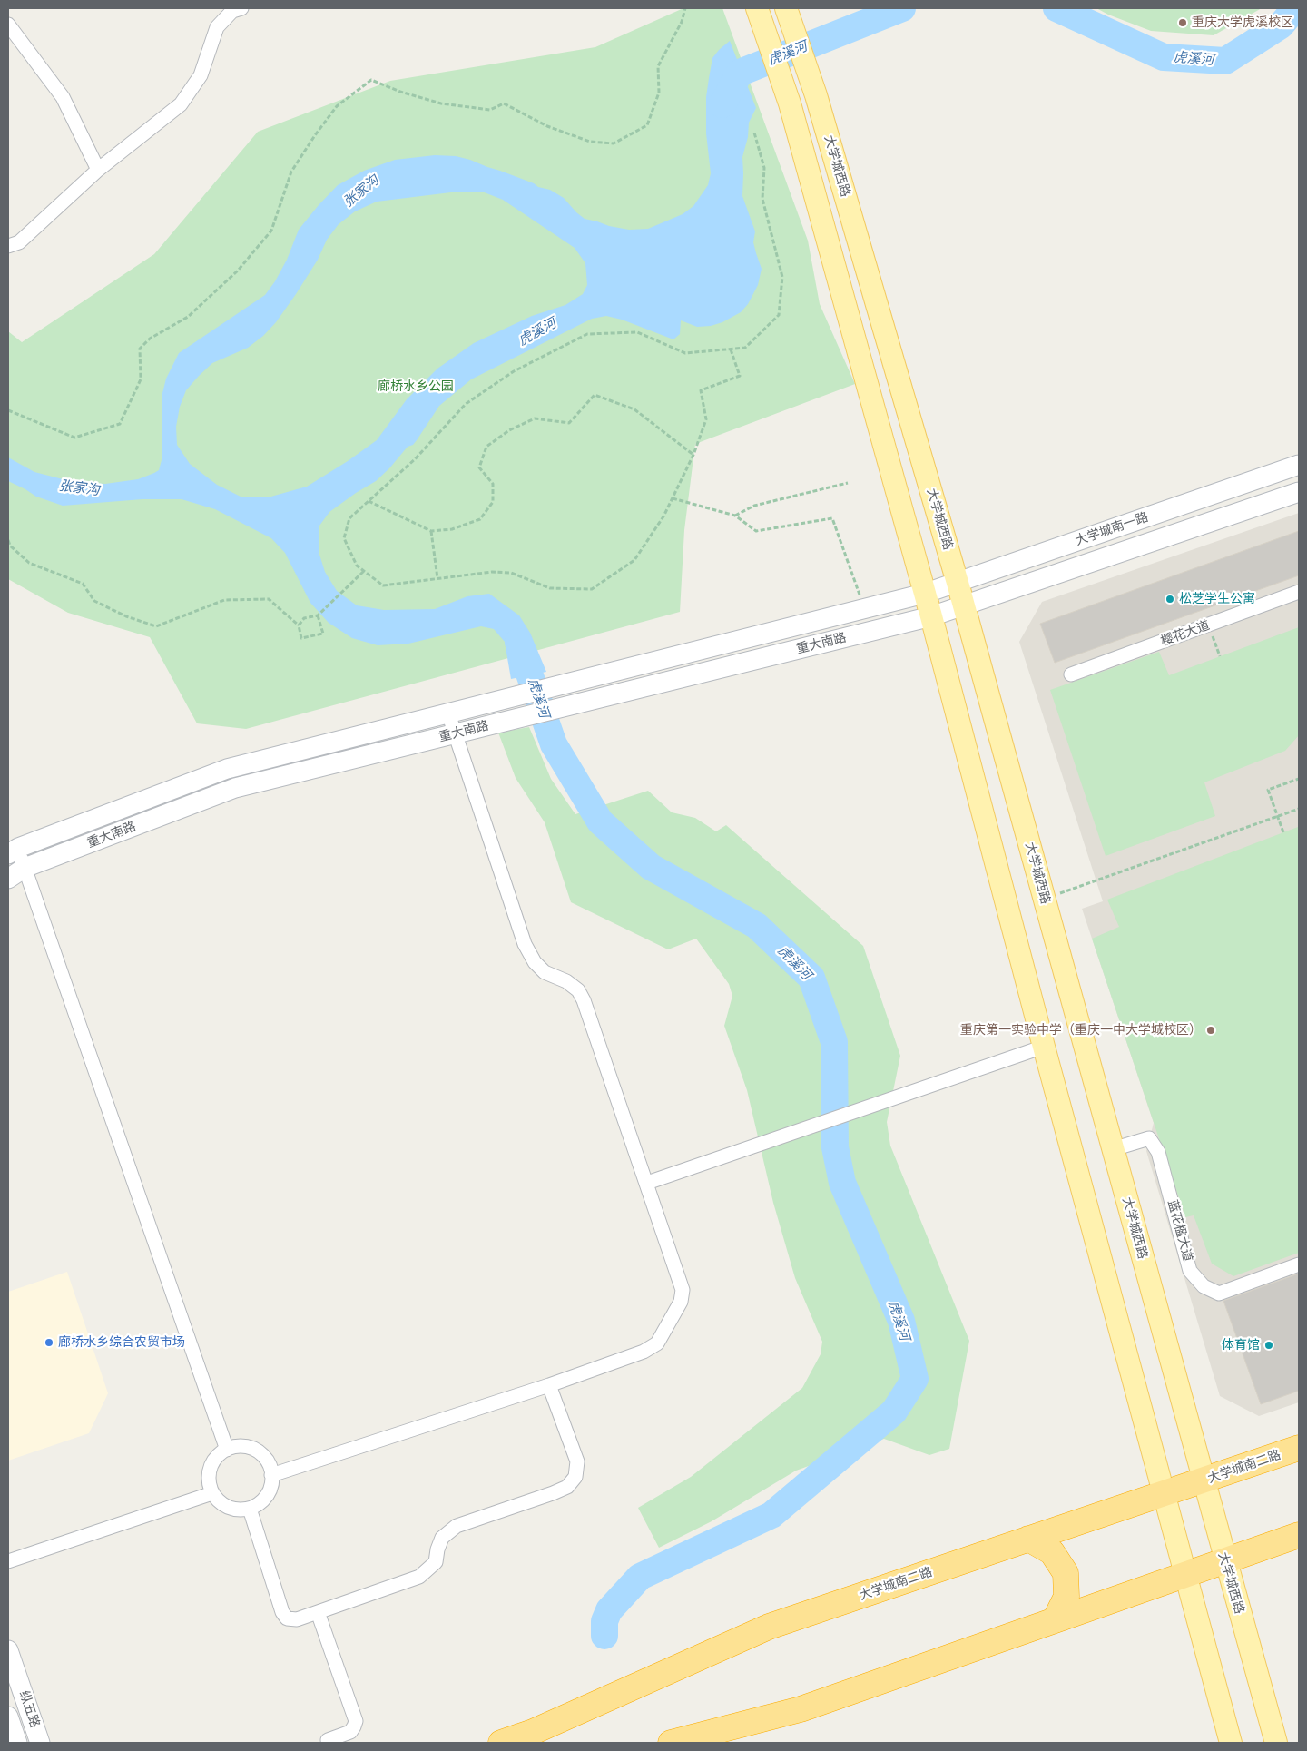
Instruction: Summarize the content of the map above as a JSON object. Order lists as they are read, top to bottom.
{
  "streets": {
    "highway": ["大学城南二路"],
    "main road": [
      "大学城西路",
      "大学城南一路",
      "重大南路",
      "纵五路"
    ],
    "street": ["樱花大道", "蓝花楹大道"]
  },
  "crossings": [
    ["大学城西路", "大学城南一路"],
    ["大学城西路", "蓝花楹大道"],
    ["大学城西路", "大学城南二路"],
    ["大学城南一路", "重大南路"]
  ],
  "water": ["虎溪河", "张家沟"],
  "parks": ["廊桥水乡公园"],
  "places": [
    "重庆大学虎溪校区",
    "松芝学生公寓",
    "重庆第一实验中学（重庆一中大学城校区）",
    "廊桥水乡综合农贸市场",
    "体育馆"
  ]
}
